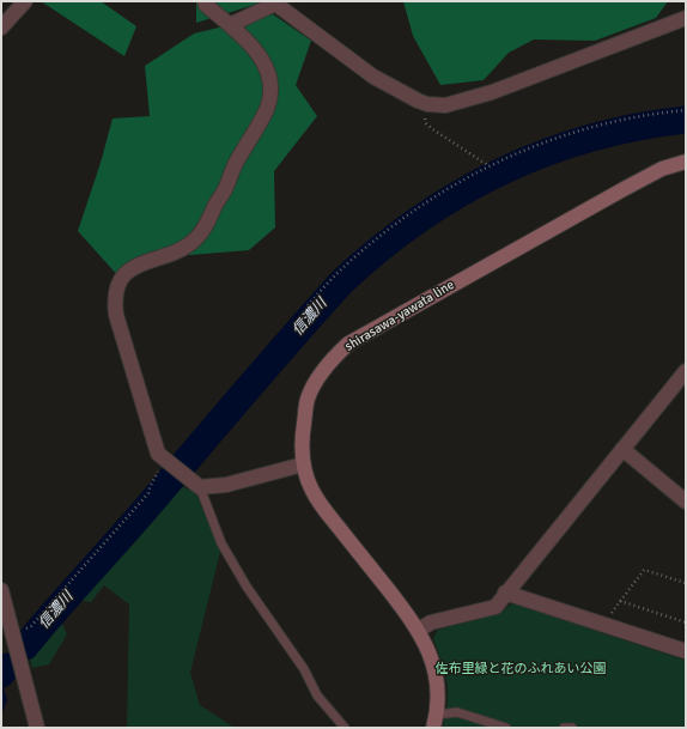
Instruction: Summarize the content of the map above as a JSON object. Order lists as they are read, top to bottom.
{
  "streets": {
    "main road": ["shirasawa-yawata line"]
  },
  "water": ["信濃川"],
  "parks": ["佐布里緑と花のふれあい公園"]
}
